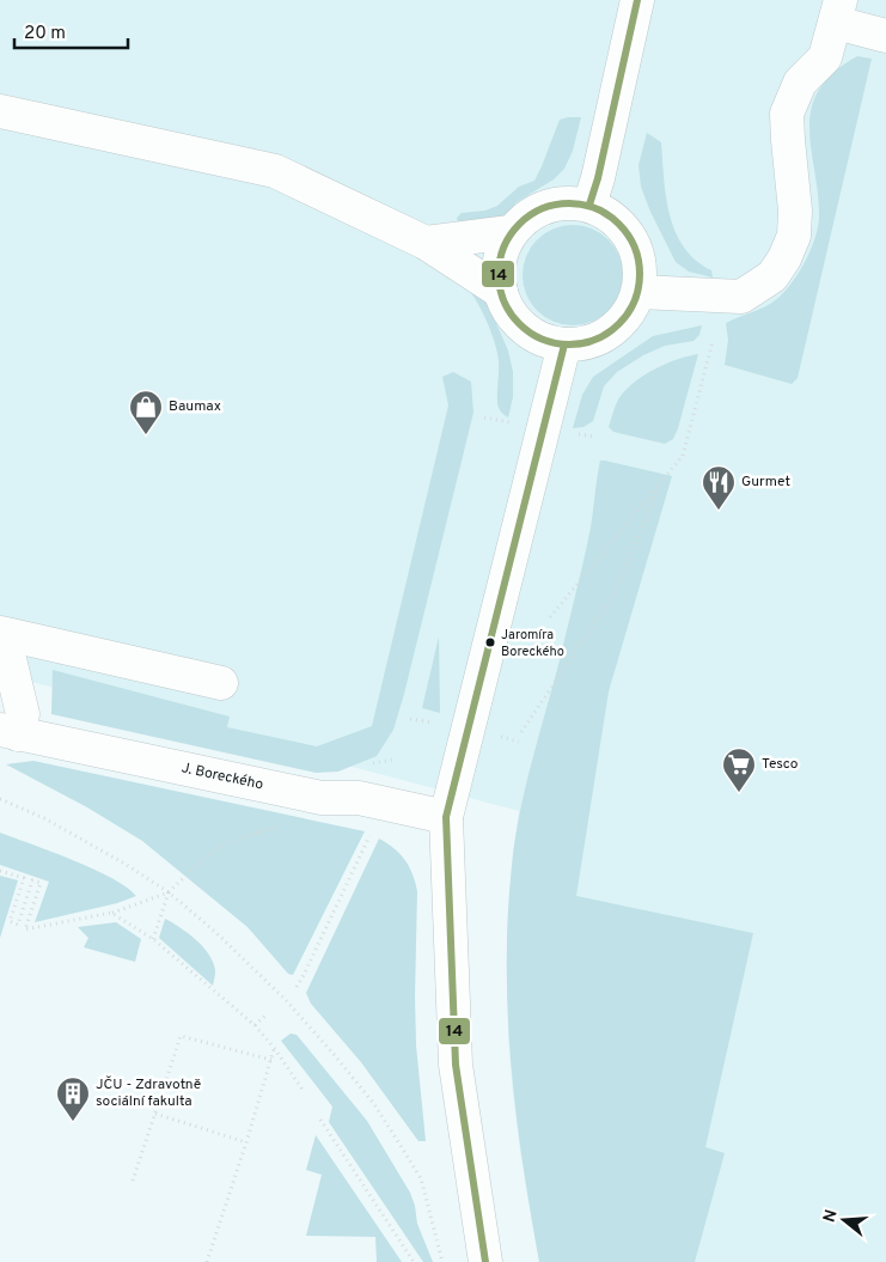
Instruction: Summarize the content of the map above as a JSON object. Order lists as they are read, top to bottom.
{
  "streets": {
    "street": ["J. Boreckého"]
  },
  "places": {
    "shop": ["Baumax"],
    "restaurant": ["Gurmet"],
    "other": ["Jaromíra Boreckého"],
    "supermarket": ["Tesco"],
    "building": ["JČU - Zdravotně sociální fakulta"]
  },
  "lines": ["transit line 14"],
  "scale_bar": "20 m",
  "north": "left"
}
